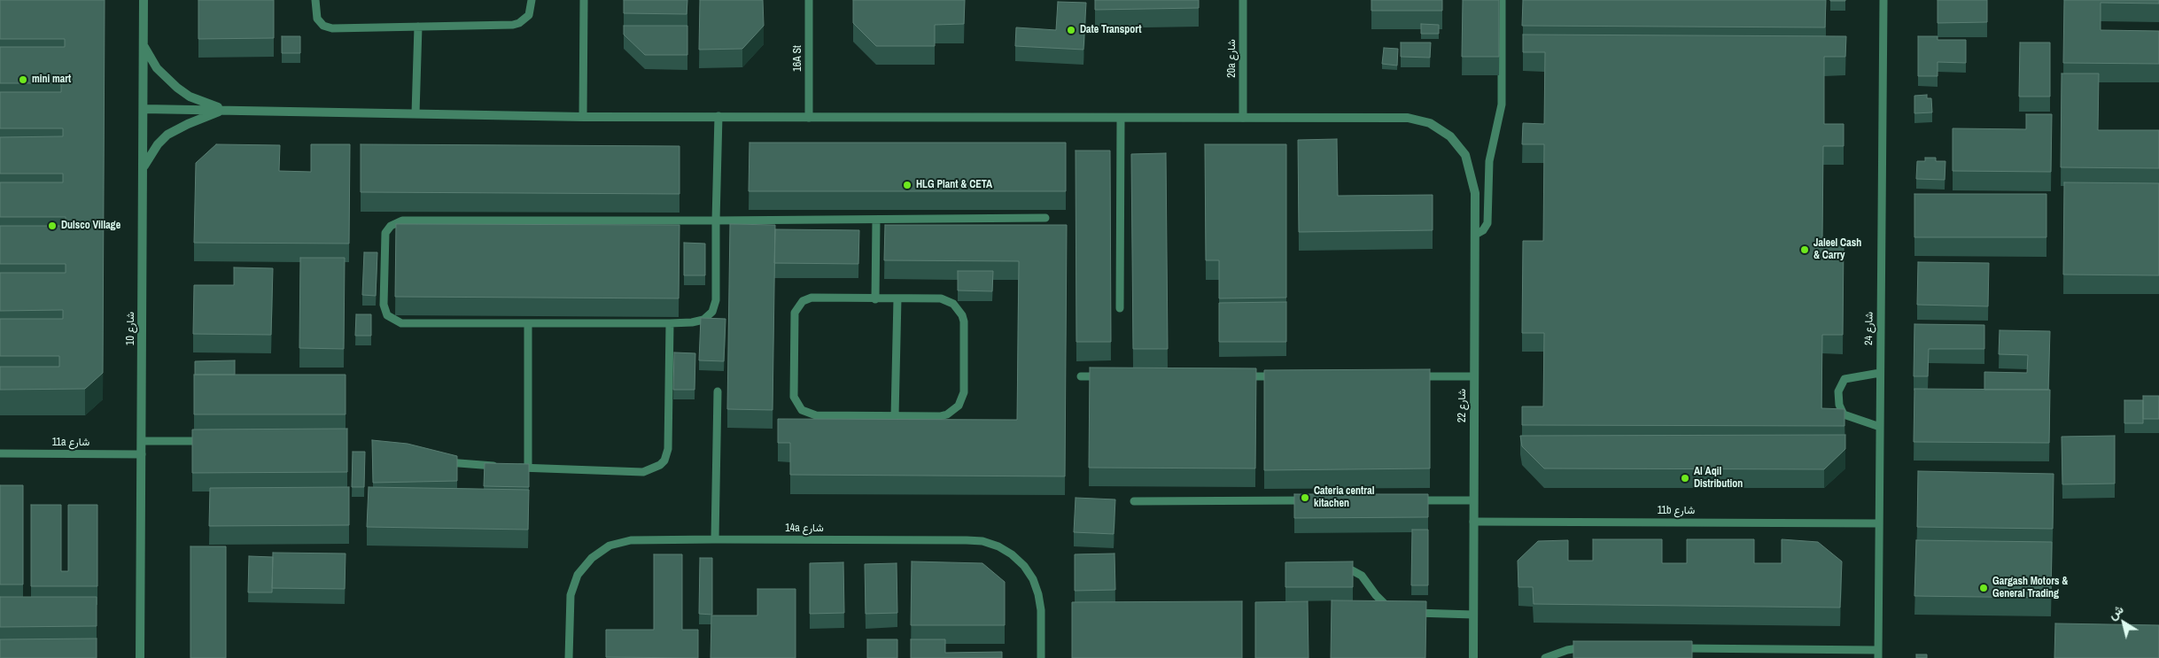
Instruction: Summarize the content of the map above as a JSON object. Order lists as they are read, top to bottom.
{
  "streets": {
    "street": ["شارع 10", "شارع 22"],
    "lane": [
      "16A St",
      "20a شارع",
      "شارع 24",
      "11a شارع",
      "11b شارع",
      "14a شارع"
    ]
  },
  "crossings": [
    ["20a شارع", "شارع 22"],
    ["شارع 10", "11a شارع"],
    ["شارع 24", "11b شارع"],
    ["شارع 22", "11b شارع"]
  ],
  "places": [
    "Date Transport",
    "mini mart",
    "HLG Plant & CETA",
    "Dulsco Village",
    "Jaleel Cash & Carry",
    "Al Aqil Distribution",
    "Cateria central kitachen",
    "Gargash Motors & General Trading"
  ],
  "north": "top left"
}
